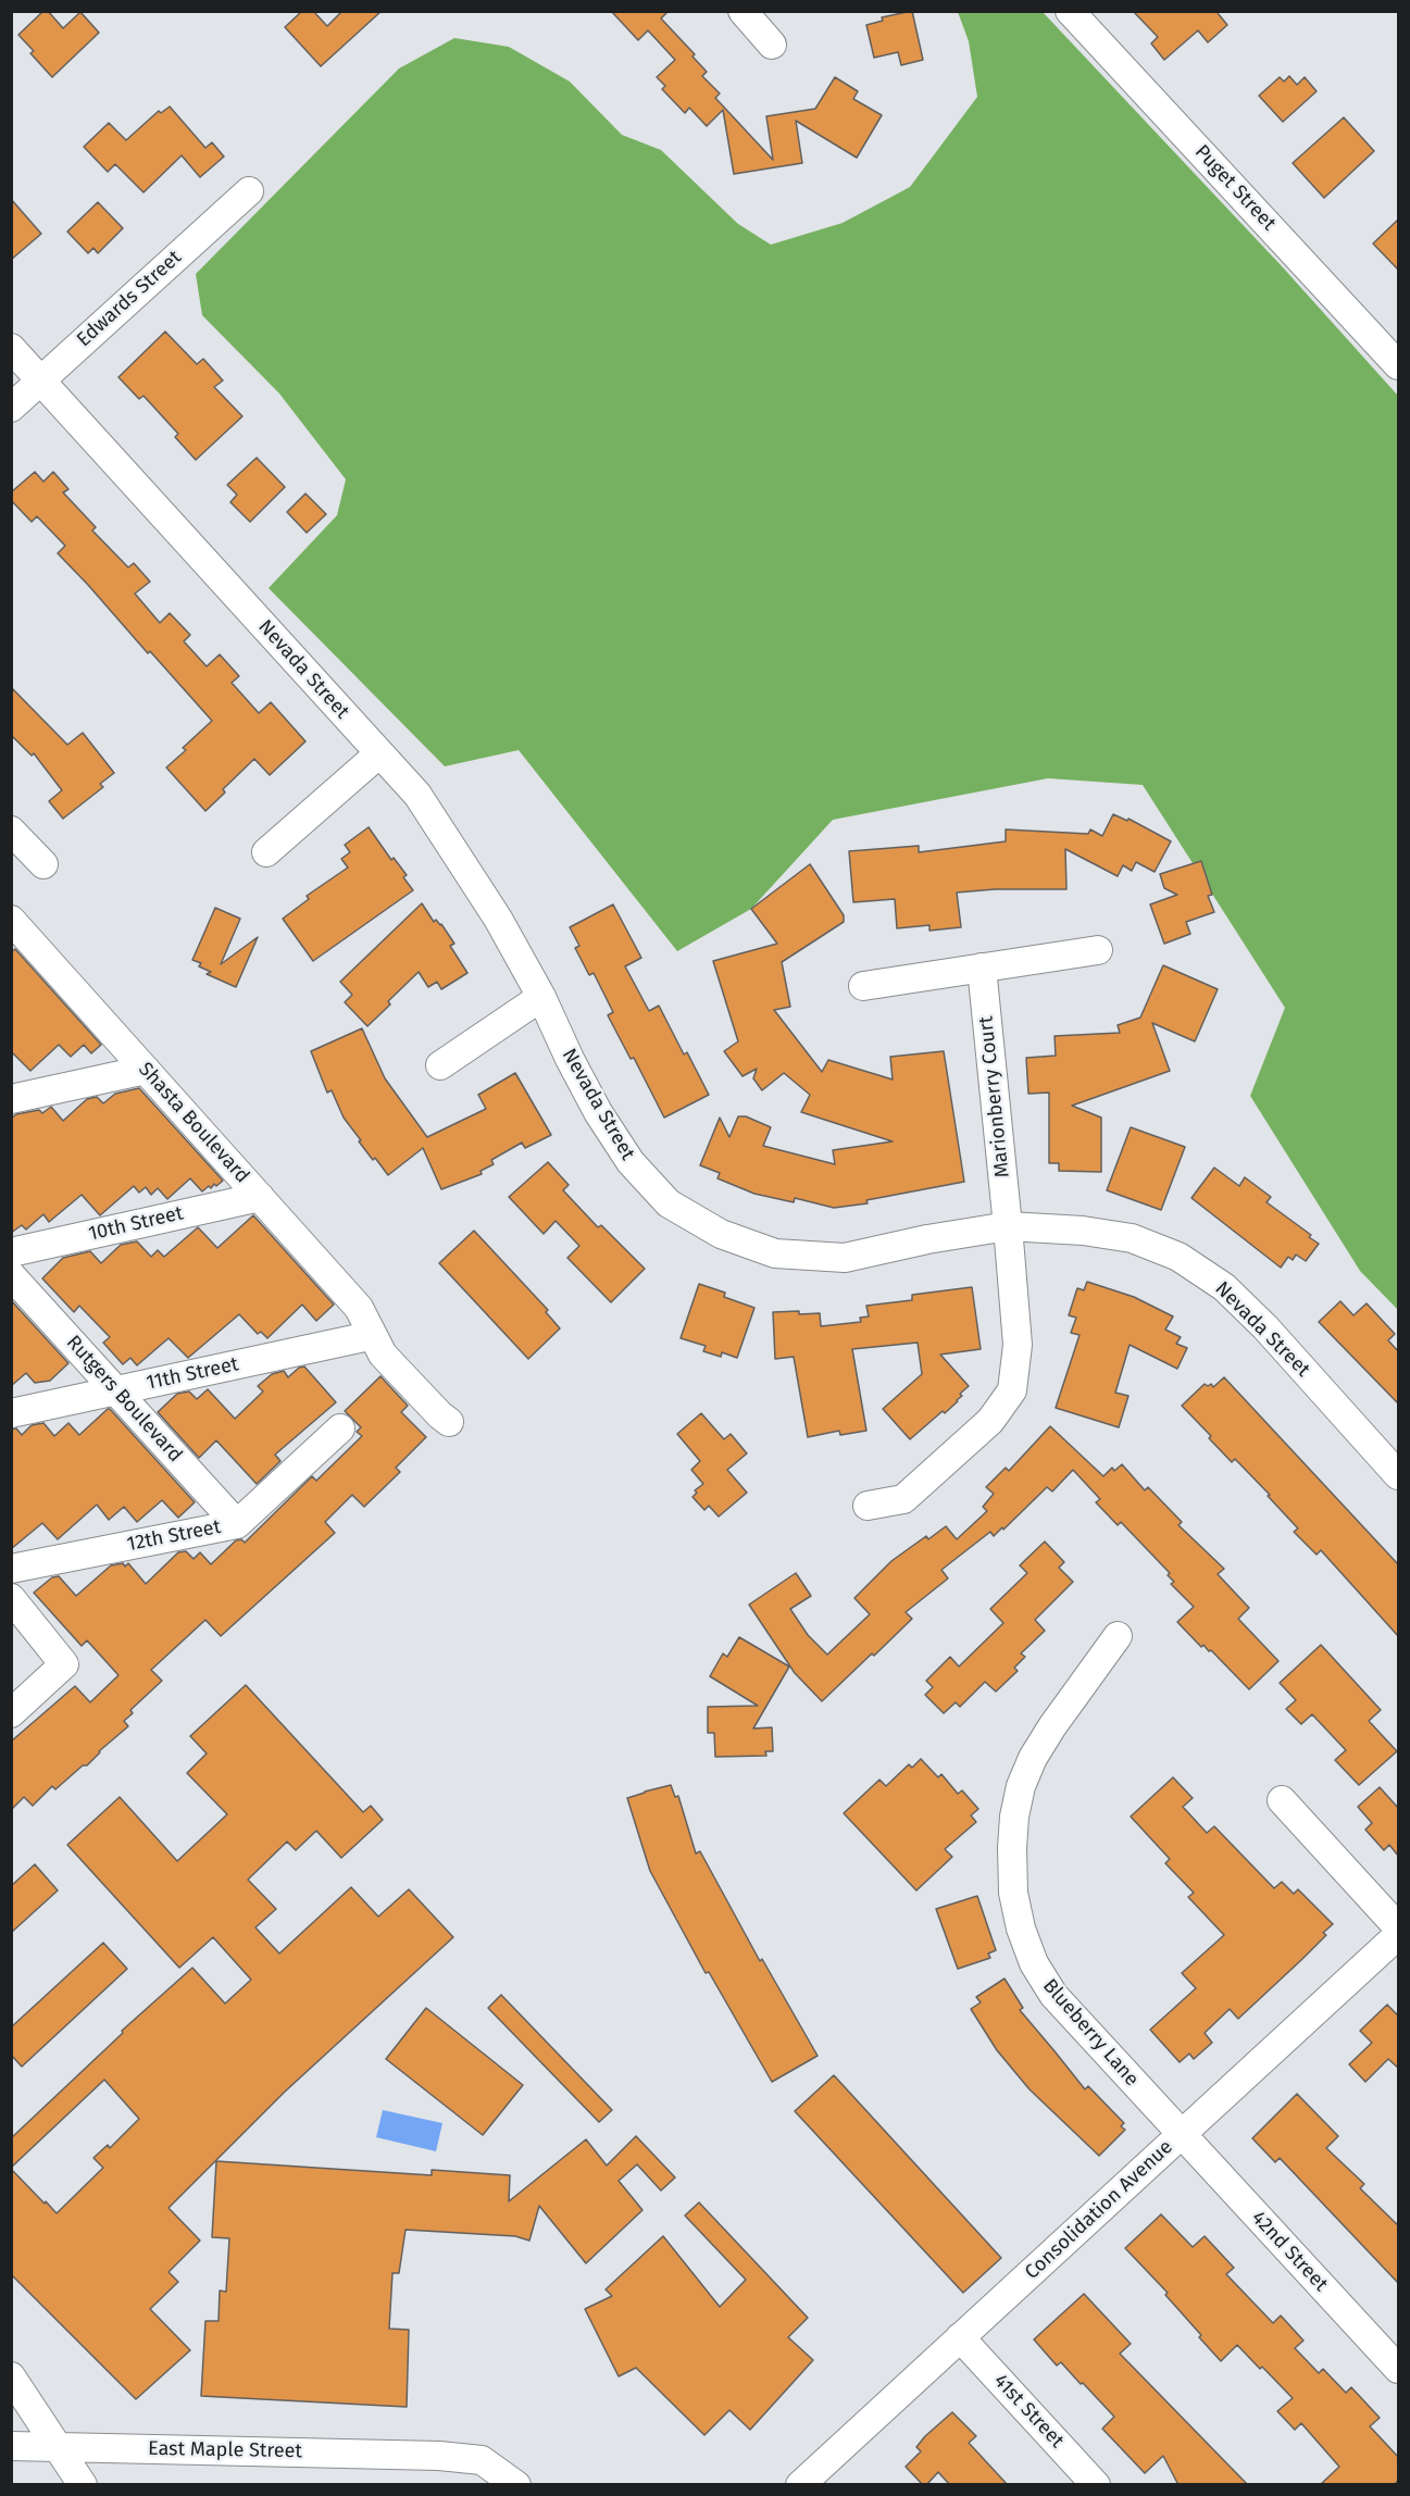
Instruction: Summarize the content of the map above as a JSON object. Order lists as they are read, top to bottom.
{
  "streets": {
    "street": [
      "Puget Street",
      "Edwards Street",
      "Nevada Street",
      "Marionberry Court",
      "Shasta Boulevard",
      "10th Street",
      "11th Street",
      "Rutgers Boulevard",
      "12th Street",
      "Blueberry Lane",
      "Consolidation Avenue",
      "42nd Street",
      "41st Street",
      "East Maple Street"
    ]
  },
  "crossings": [
    ["Edwards Street", "Nevada Street"],
    ["Nevada Street", "Marionberry Court"],
    ["Shasta Boulevard", "10th Street"],
    ["Shasta Boulevard", "11th Street"],
    ["11th Street", "Rutgers Boulevard"],
    ["Rutgers Boulevard", "12th Street"],
    ["Blueberry Lane", "Consolidation Avenue"],
    ["Blueberry Lane", "42nd Street"],
    ["Consolidation Avenue", "42nd Street"],
    ["Consolidation Avenue", "41st Street"]
  ]
}
